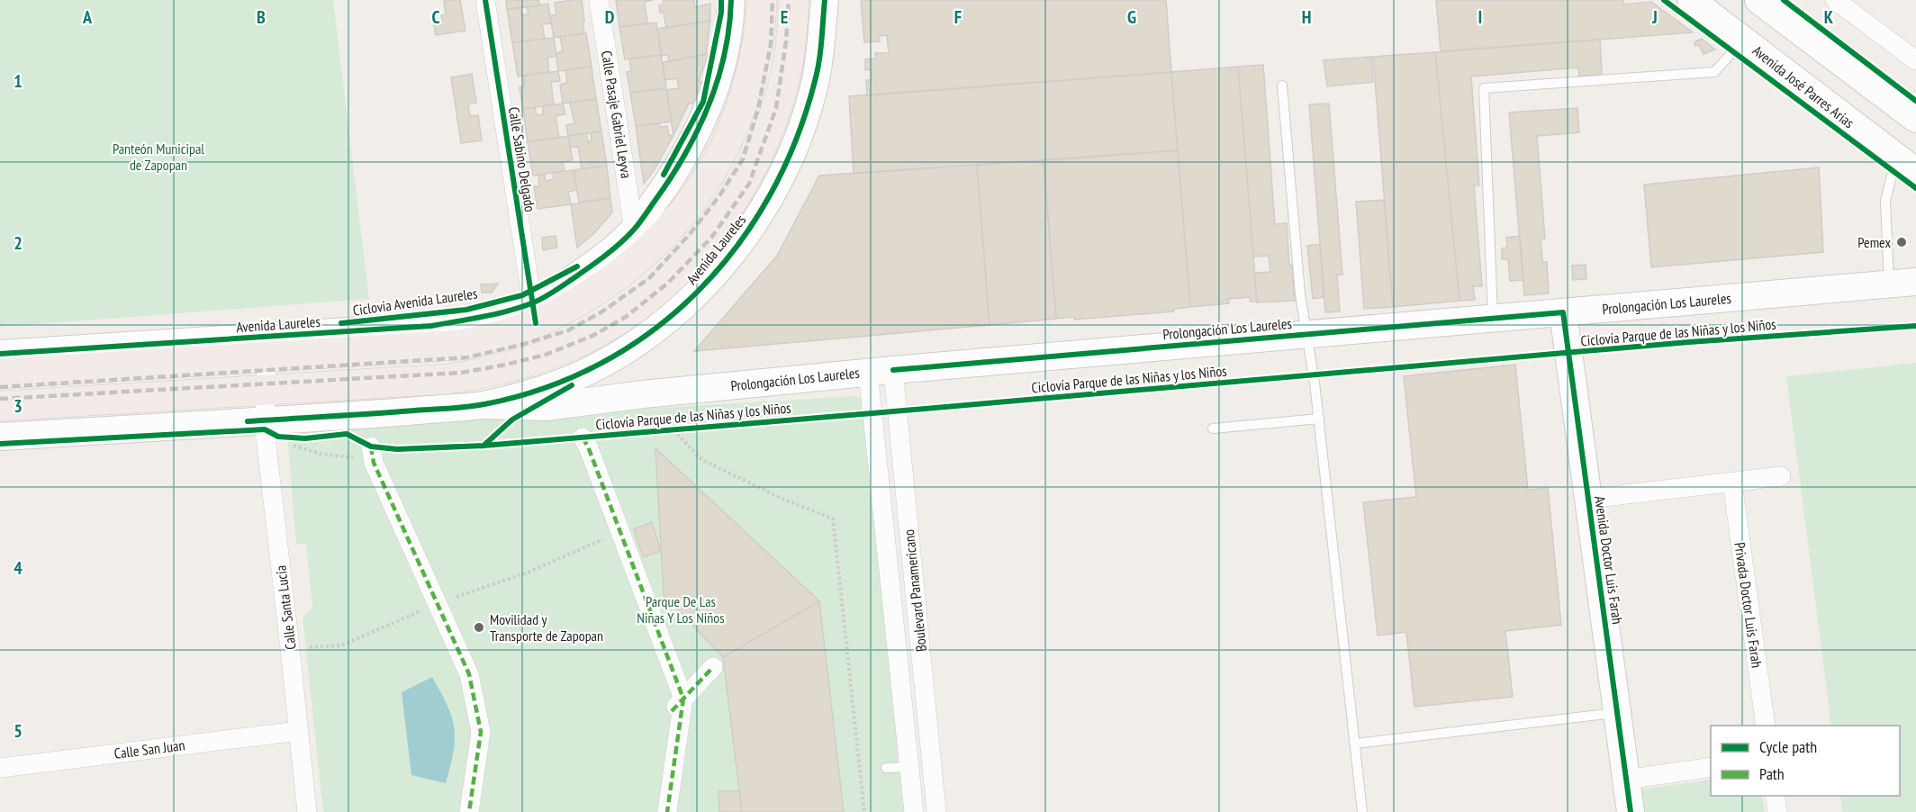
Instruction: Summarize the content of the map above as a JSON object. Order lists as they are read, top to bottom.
{
  "streets": {
    "main road": [
      "Avenida José Parres Arias",
      "Avenida Laureles",
      "Prolongación Los Laureles",
      "Avenida Doctor Luis Farah"
    ],
    "street": [
      "Calle Pasaje Gabriel Leyva",
      "Calle Sabino Delgado",
      "Boulevard Panamericano",
      "Privada Doctor Luis Farah",
      "Calle Santa Lucía",
      "Calle San Juan"
    ],
    "cycle path": ["Ciclovia Avenida Laureles", "Ciclovía Parque de las Niñas y los Niños"]
  },
  "crossings": [
    ["Calle Pasaje Gabriel Leyva", "Avenida Laureles"],
    ["Calle Sabino Delgado", "Avenida Laureles"],
    ["Avenida Laureles", "Prolongación Los Laureles"],
    ["Avenida Laureles", "Calle Santa Lucía"],
    ["Prolongación Los Laureles", "Avenida Doctor Luis Farah"],
    ["Prolongación Los Laureles", "Boulevard Panamericano"],
    ["Calle Santa Lucía", "Calle San Juan"]
  ],
  "parks": ["Panteón Municipal de Zapopan", "Parque De Las Niñas Y Los Niños"],
  "places": ["Pemex", "Movilidad y Transporte de Zapopan"],
  "legend": ["Cycle path", "Path"],
  "grid": {
    "columns": [
      "A",
      "B",
      "C",
      "D",
      "E",
      "F",
      "G",
      "H",
      "I",
      "J",
      "K"
    ],
    "rows": [
      "1",
      "2",
      "3",
      "4",
      "5"
    ]
  }
}
